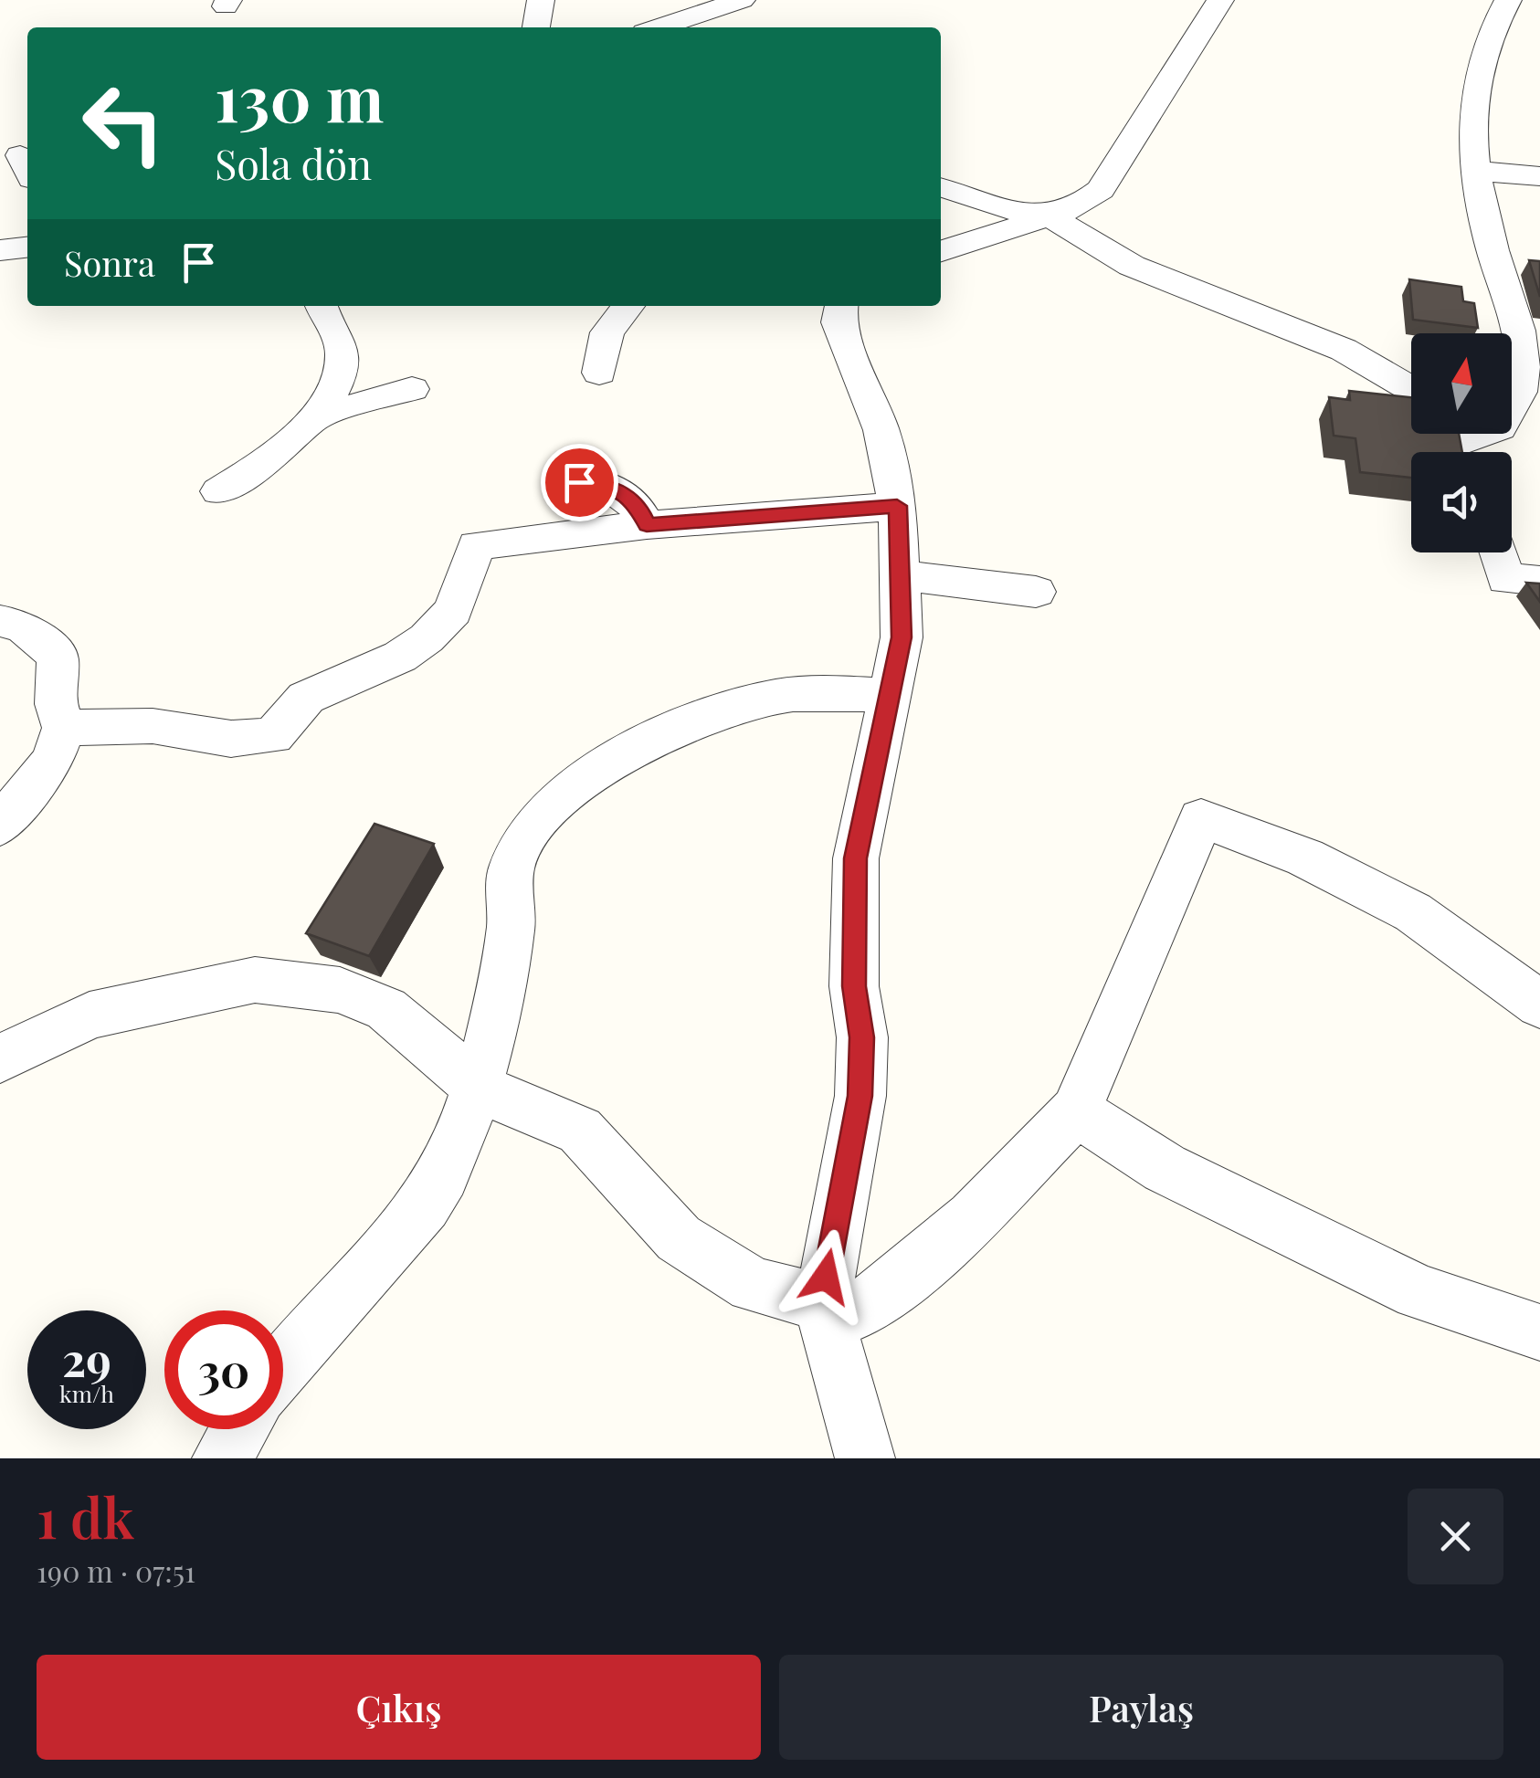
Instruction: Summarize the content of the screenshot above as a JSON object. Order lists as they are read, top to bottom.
{
  "north": "top",
  "page": {
    "turn": ["130 m", "Sola dön"],
    "then": "Sonra",
    "speed": "29 km/h",
    "limit": "30",
    "heading": ["1 dk", "190 m · 07:51"],
    "buttons": ["Çıkış", "Paylaş"]
  }
}
